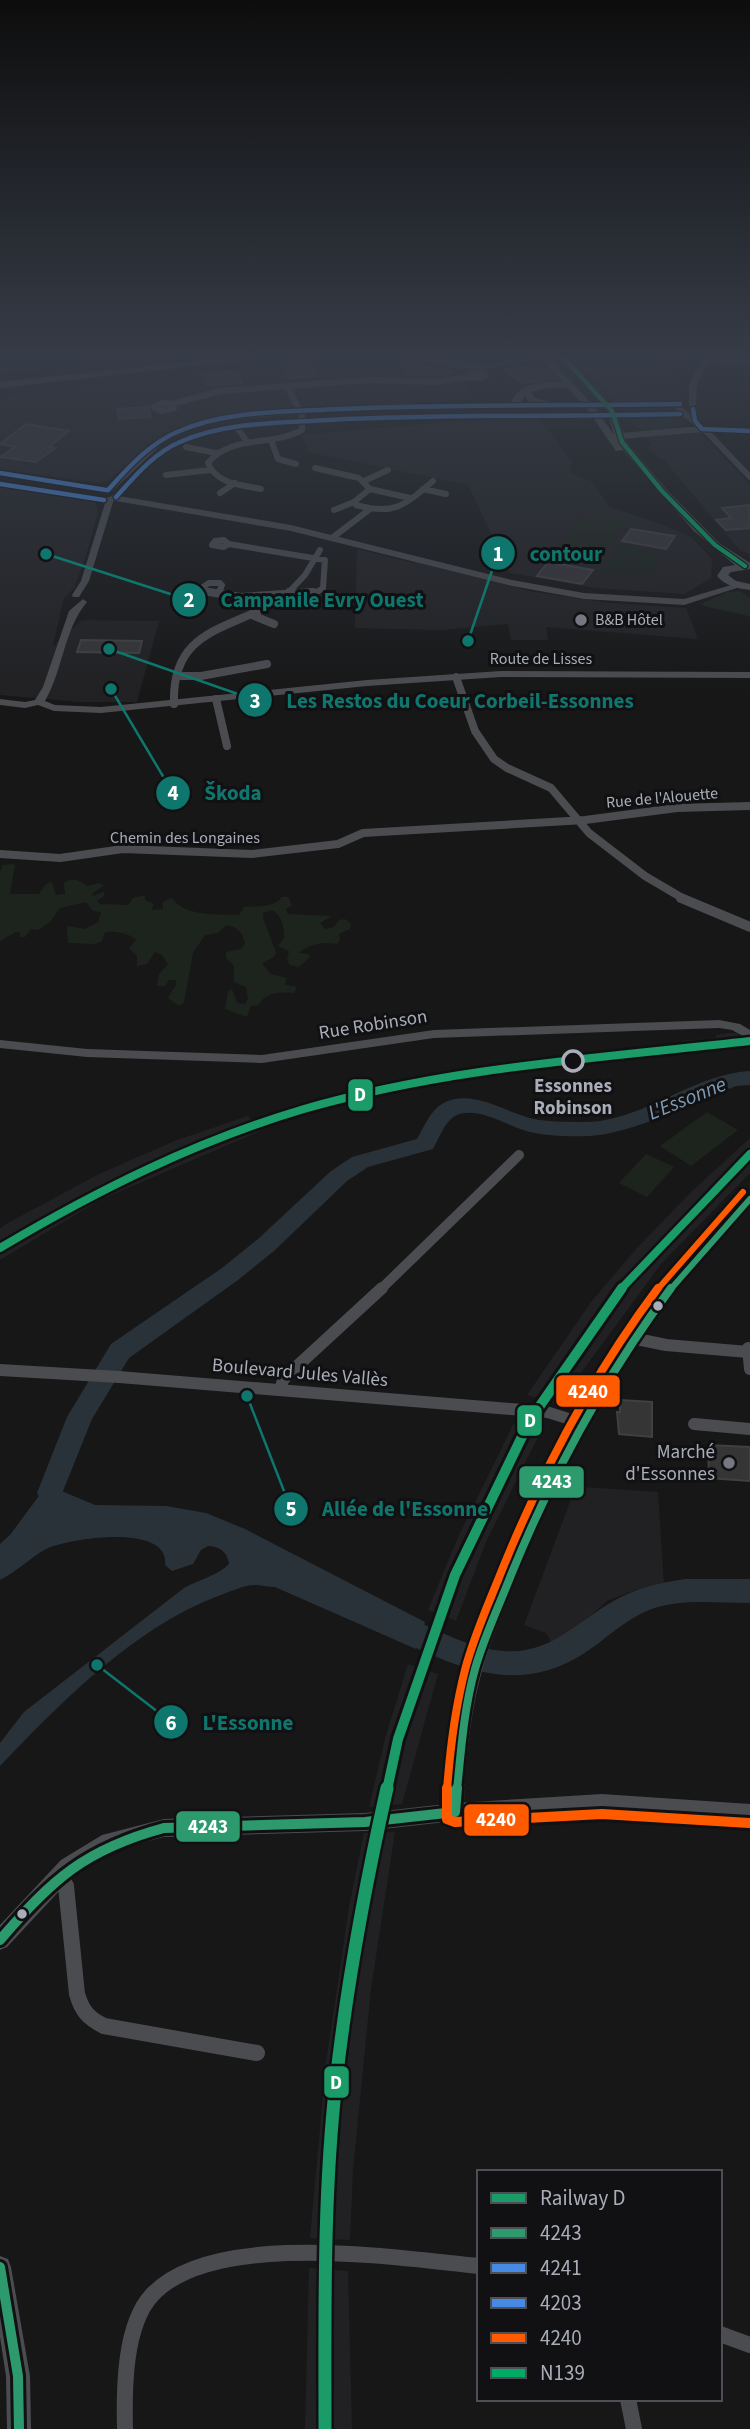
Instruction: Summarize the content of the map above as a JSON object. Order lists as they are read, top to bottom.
{
  "streets": {
    "street": [
      "Route de Lisses",
      "Rue de l'Alouette",
      "Chemin des Longaines",
      "Rue Robinson",
      "Boulevard Jules Vallès"
    ]
  },
  "crossings": [
    ["Rue de l'Alouette", "Chemin des Longaines"]
  ],
  "water": ["L'Essonne"],
  "places": [
    "Campanile Evry Ouest",
    "B&B Hôtel",
    "contour",
    "Les Restos du Coeur Corbeil-Essonnes",
    "Škoda",
    "Essonnes Robinson",
    "Allée de l'Essonne",
    "Marché d'Essonnes",
    "L'Essonne"
  ],
  "lines": [
    "transit line 4241",
    "transit line 4203",
    "transit line N139",
    "rail line D",
    "transit line 4240",
    "transit line 4243"
  ],
  "legend": [
    "Railway D",
    "4243",
    "4241",
    "4203",
    "4240",
    "N139"
  ]
}
